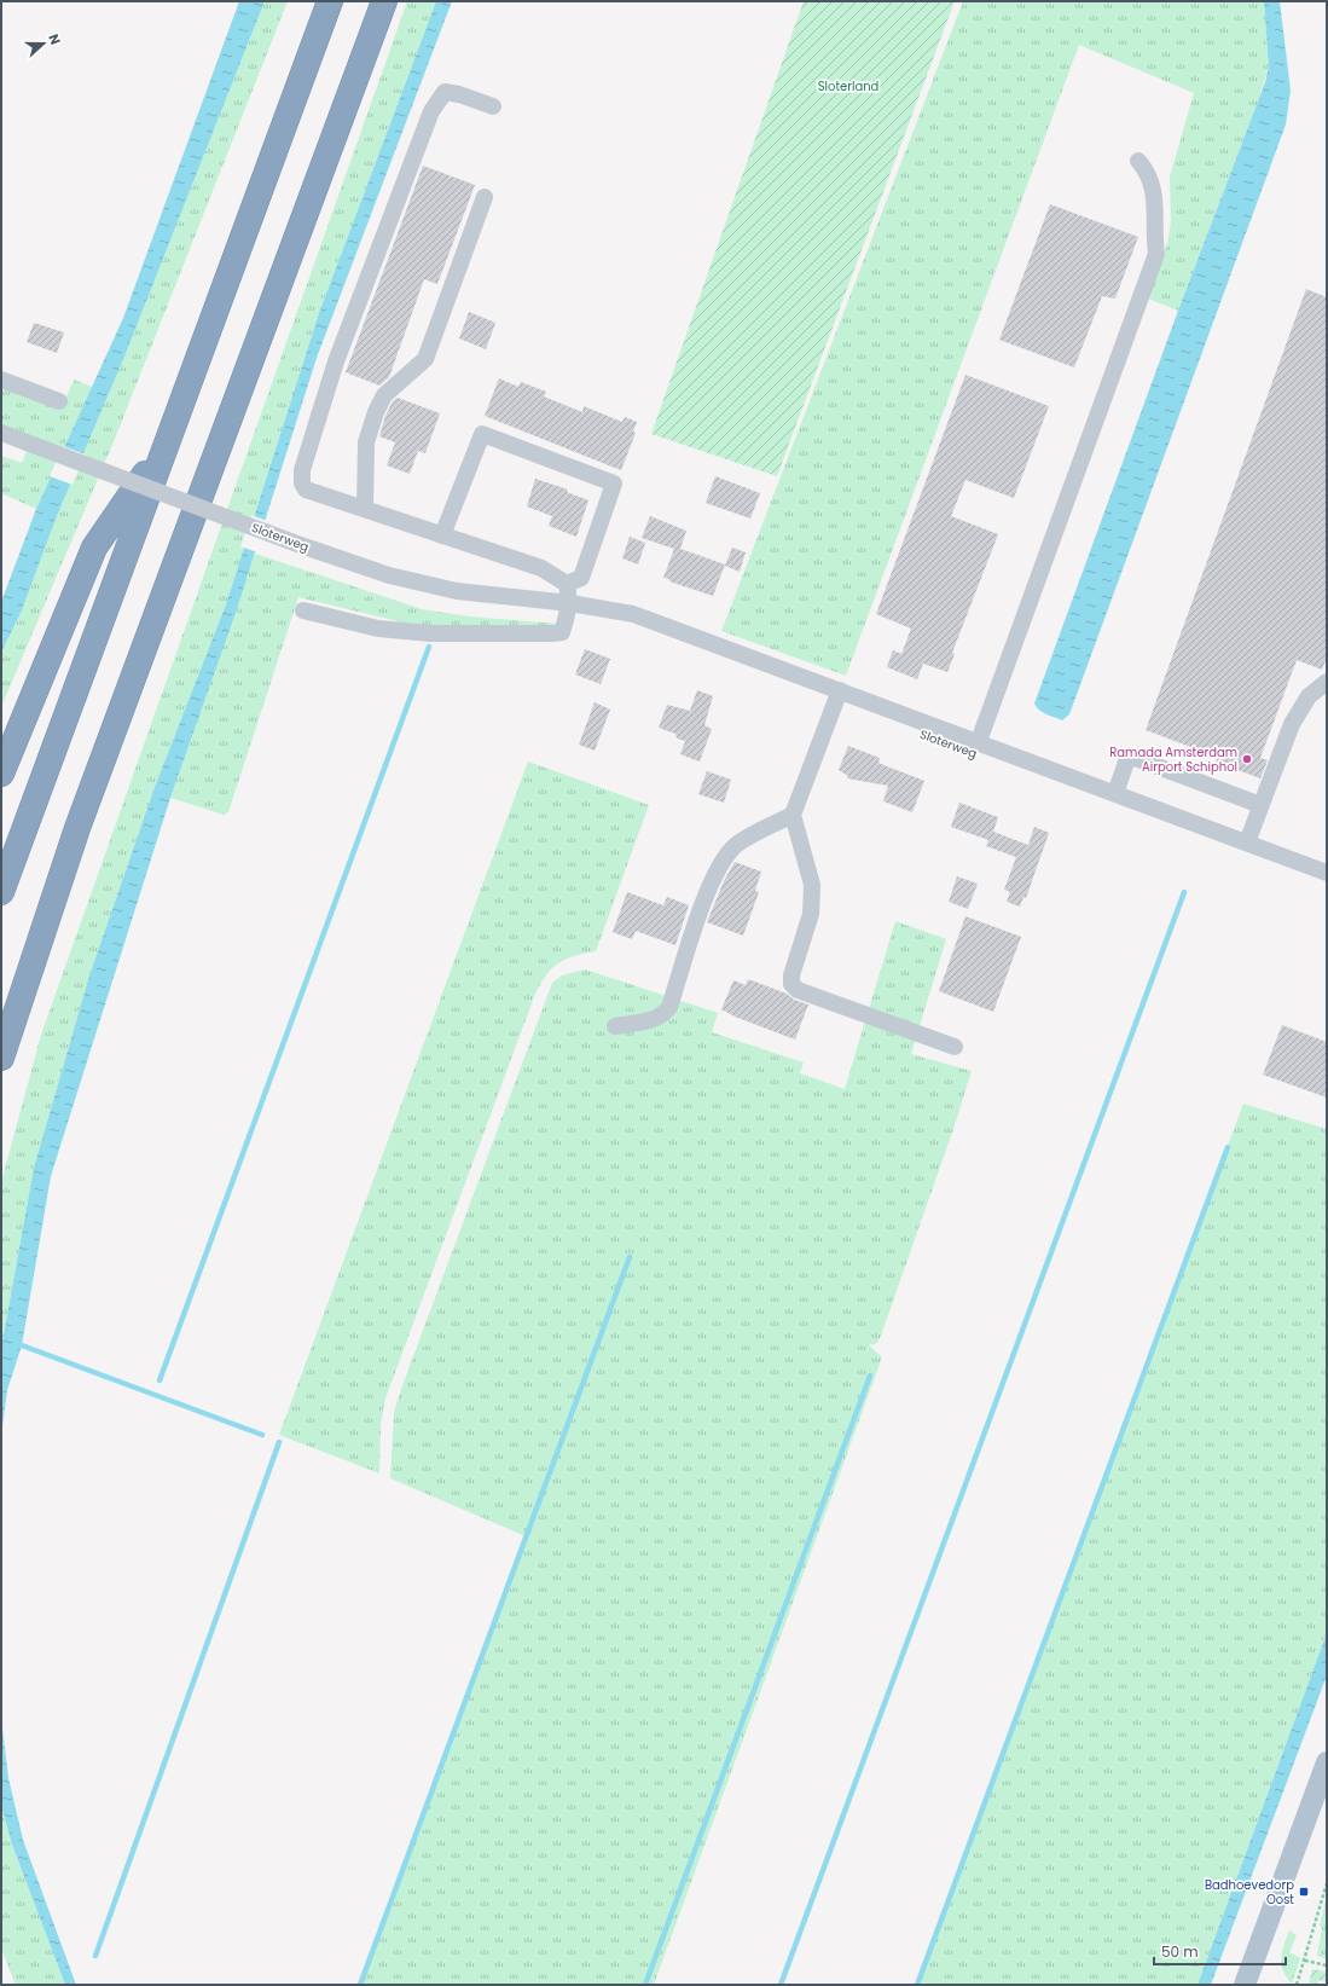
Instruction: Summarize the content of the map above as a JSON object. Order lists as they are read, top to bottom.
{
  "streets": {
    "street": ["Sloterweg"]
  },
  "parks": ["Sloterland"],
  "places": {
    "other": ["Ramada Amsterdam Airport Schiphol"],
    "transit": ["Badhoevedorp Oost"]
  },
  "scale_bar": "50 m",
  "north": "right"
}
